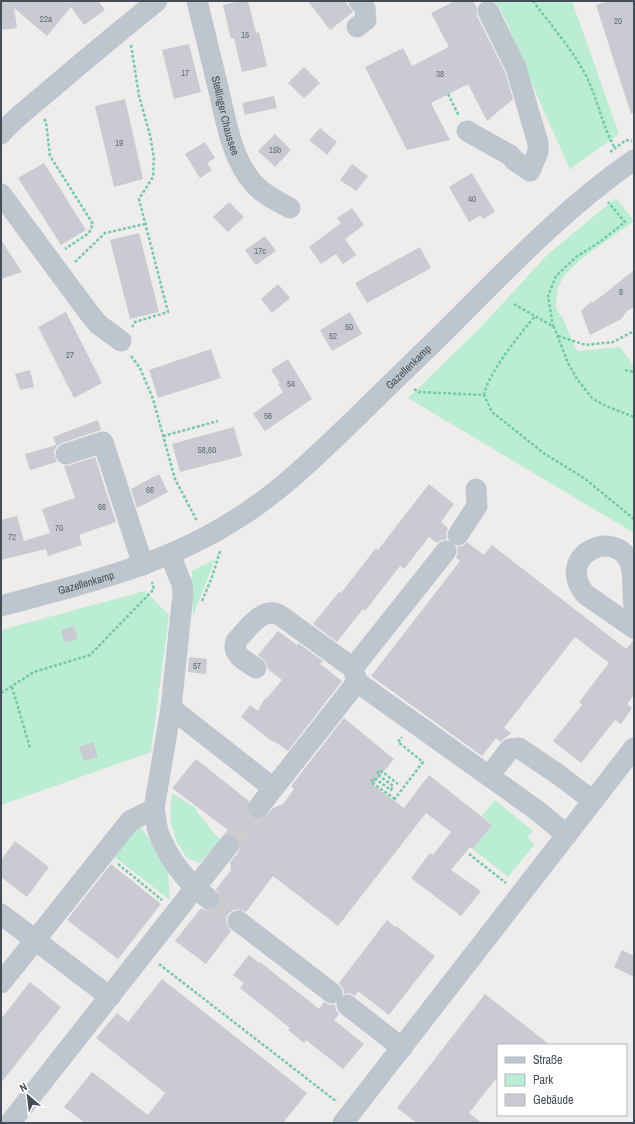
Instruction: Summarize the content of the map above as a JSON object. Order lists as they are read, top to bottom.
{
  "streets": {
    "street": ["Stellinger Chaussee", "Gazellenkamp"]
  },
  "house_numbers": [
    "22a",
    "20",
    "15",
    "17",
    "38",
    "19",
    "15b",
    "40",
    "17c",
    "8",
    "50",
    "52",
    "27",
    "54",
    "56",
    "58,60",
    "66",
    "68",
    "70",
    "72",
    "57"
  ],
  "legend": ["Straße", "Park", "Gebäude"],
  "north": "top left"
}
